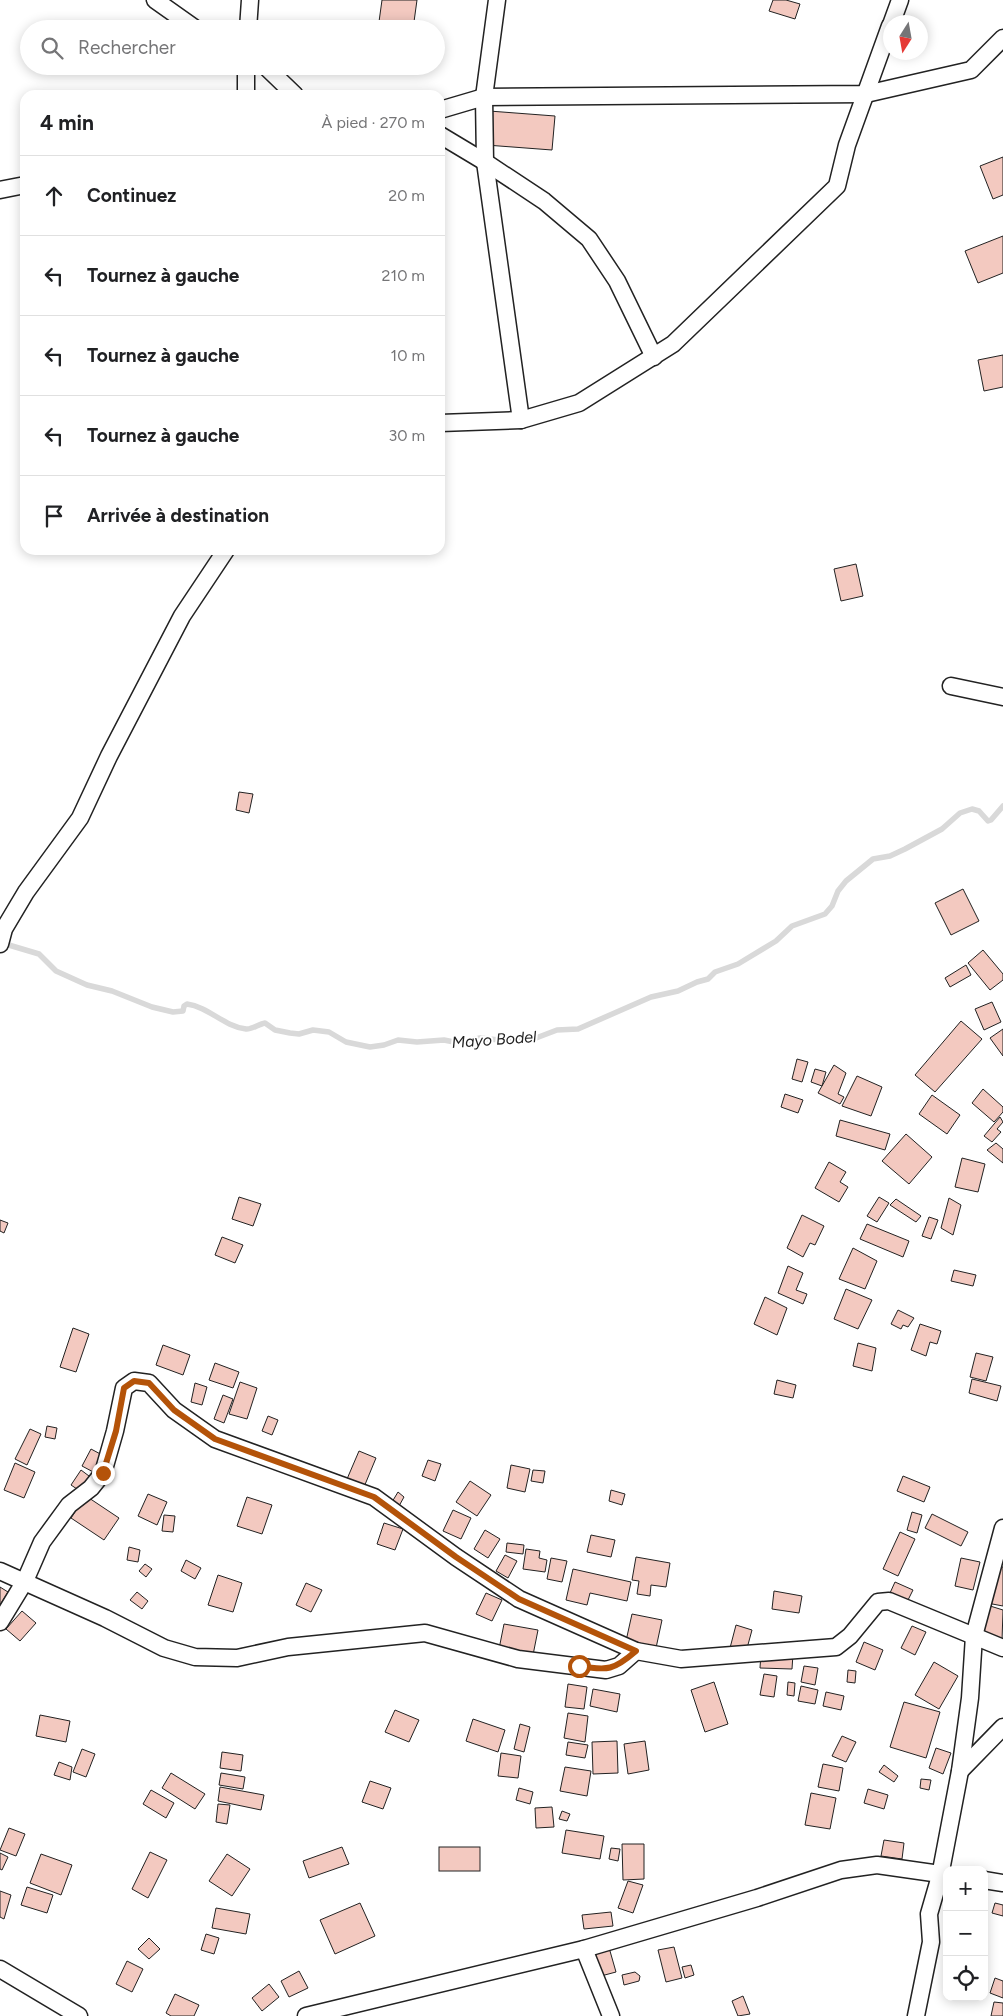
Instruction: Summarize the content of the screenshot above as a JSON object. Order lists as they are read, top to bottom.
{
  "water": ["Mayo Bodel"],
  "north": "bottom",
  "page": {
    "search": "Rechercher",
    "heading": ["4 min", "À pied · 270 m"],
    "list": [
      ["Continuez", "20 m"],
      ["Tournez à gauche", "210 m"],
      ["Tournez à gauche", "10 m"],
      ["Tournez à gauche", "30 m"],
      "Arrivée à destination"
    ],
    "map_buttons": ["+", "−"]
  }
}
